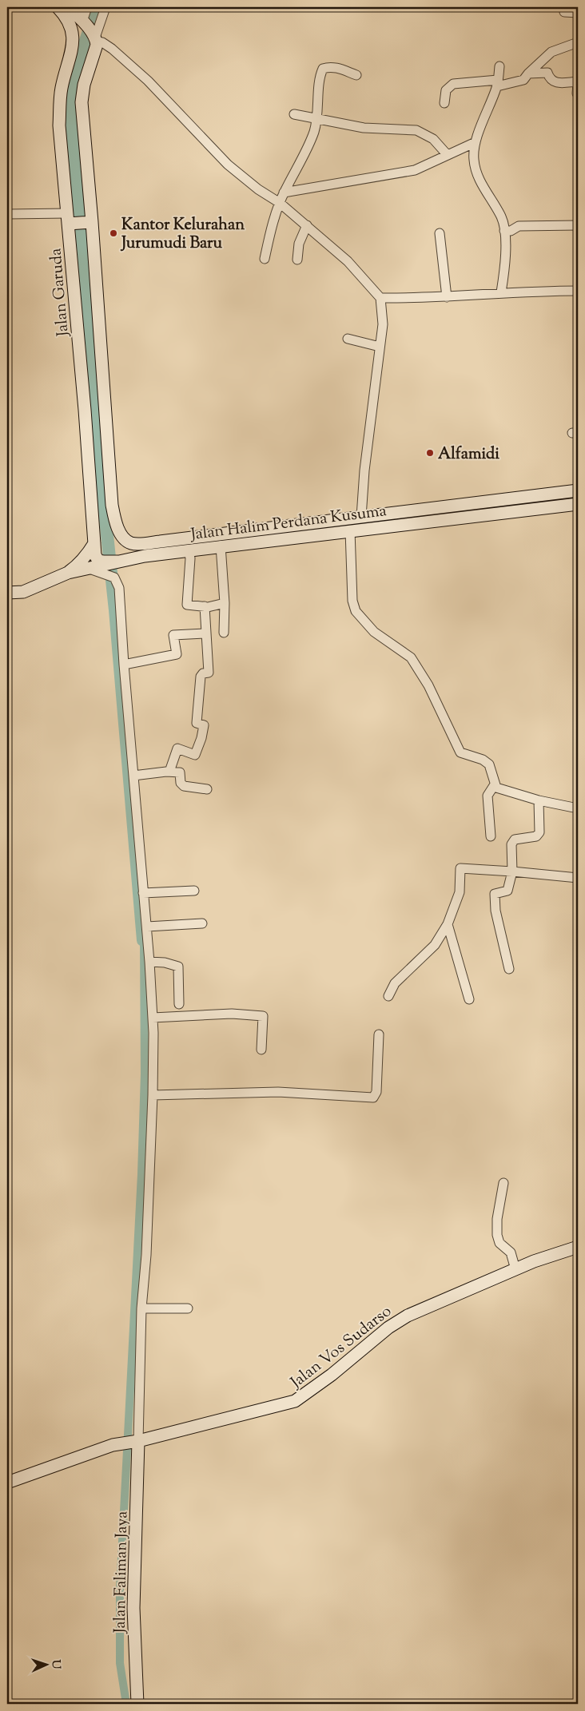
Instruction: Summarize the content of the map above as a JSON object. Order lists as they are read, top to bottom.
{
  "streets": {
    "main road": [
      "Jalan Garuda",
      "Jalan Halim Perdana Kusuma",
      "Jalan Vos Sudarso",
      "Jalan Faliman Jaya"
    ]
  },
  "crossings": [
    ["Jalan Garuda", "Jalan Halim Perdana Kusuma"],
    ["Jalan Vos Sudarso", "Jalan Faliman Jaya"]
  ],
  "places": ["Kantor Kelurahan Jurumudi Baru", "Alfamidi"],
  "north": "right"
}
